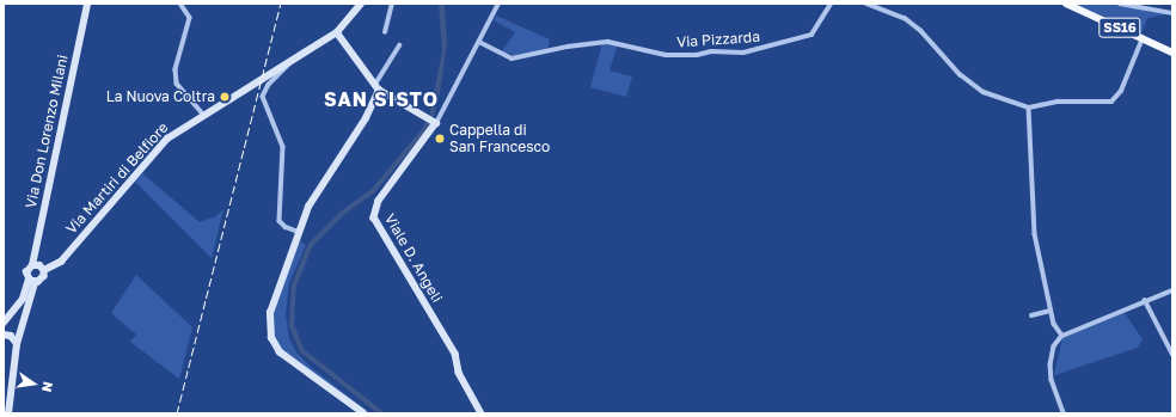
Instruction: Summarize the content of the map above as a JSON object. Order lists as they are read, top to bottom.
{
  "streets": {
    "main road": ["SS16"],
    "street": [
      "Via Pizzarda",
      "Via Don Lorenzo Milani",
      "Via Martiri di Belfiore",
      "Viale D. Angeli"
    ]
  },
  "crossings": [
    ["Via Don Lorenzo Milani", "Via Martiri di Belfiore"]
  ],
  "districts": ["SAN SISTO"],
  "places": ["La Nuova Coltra", "Cappella di San Francesco"],
  "north": "right"
}
